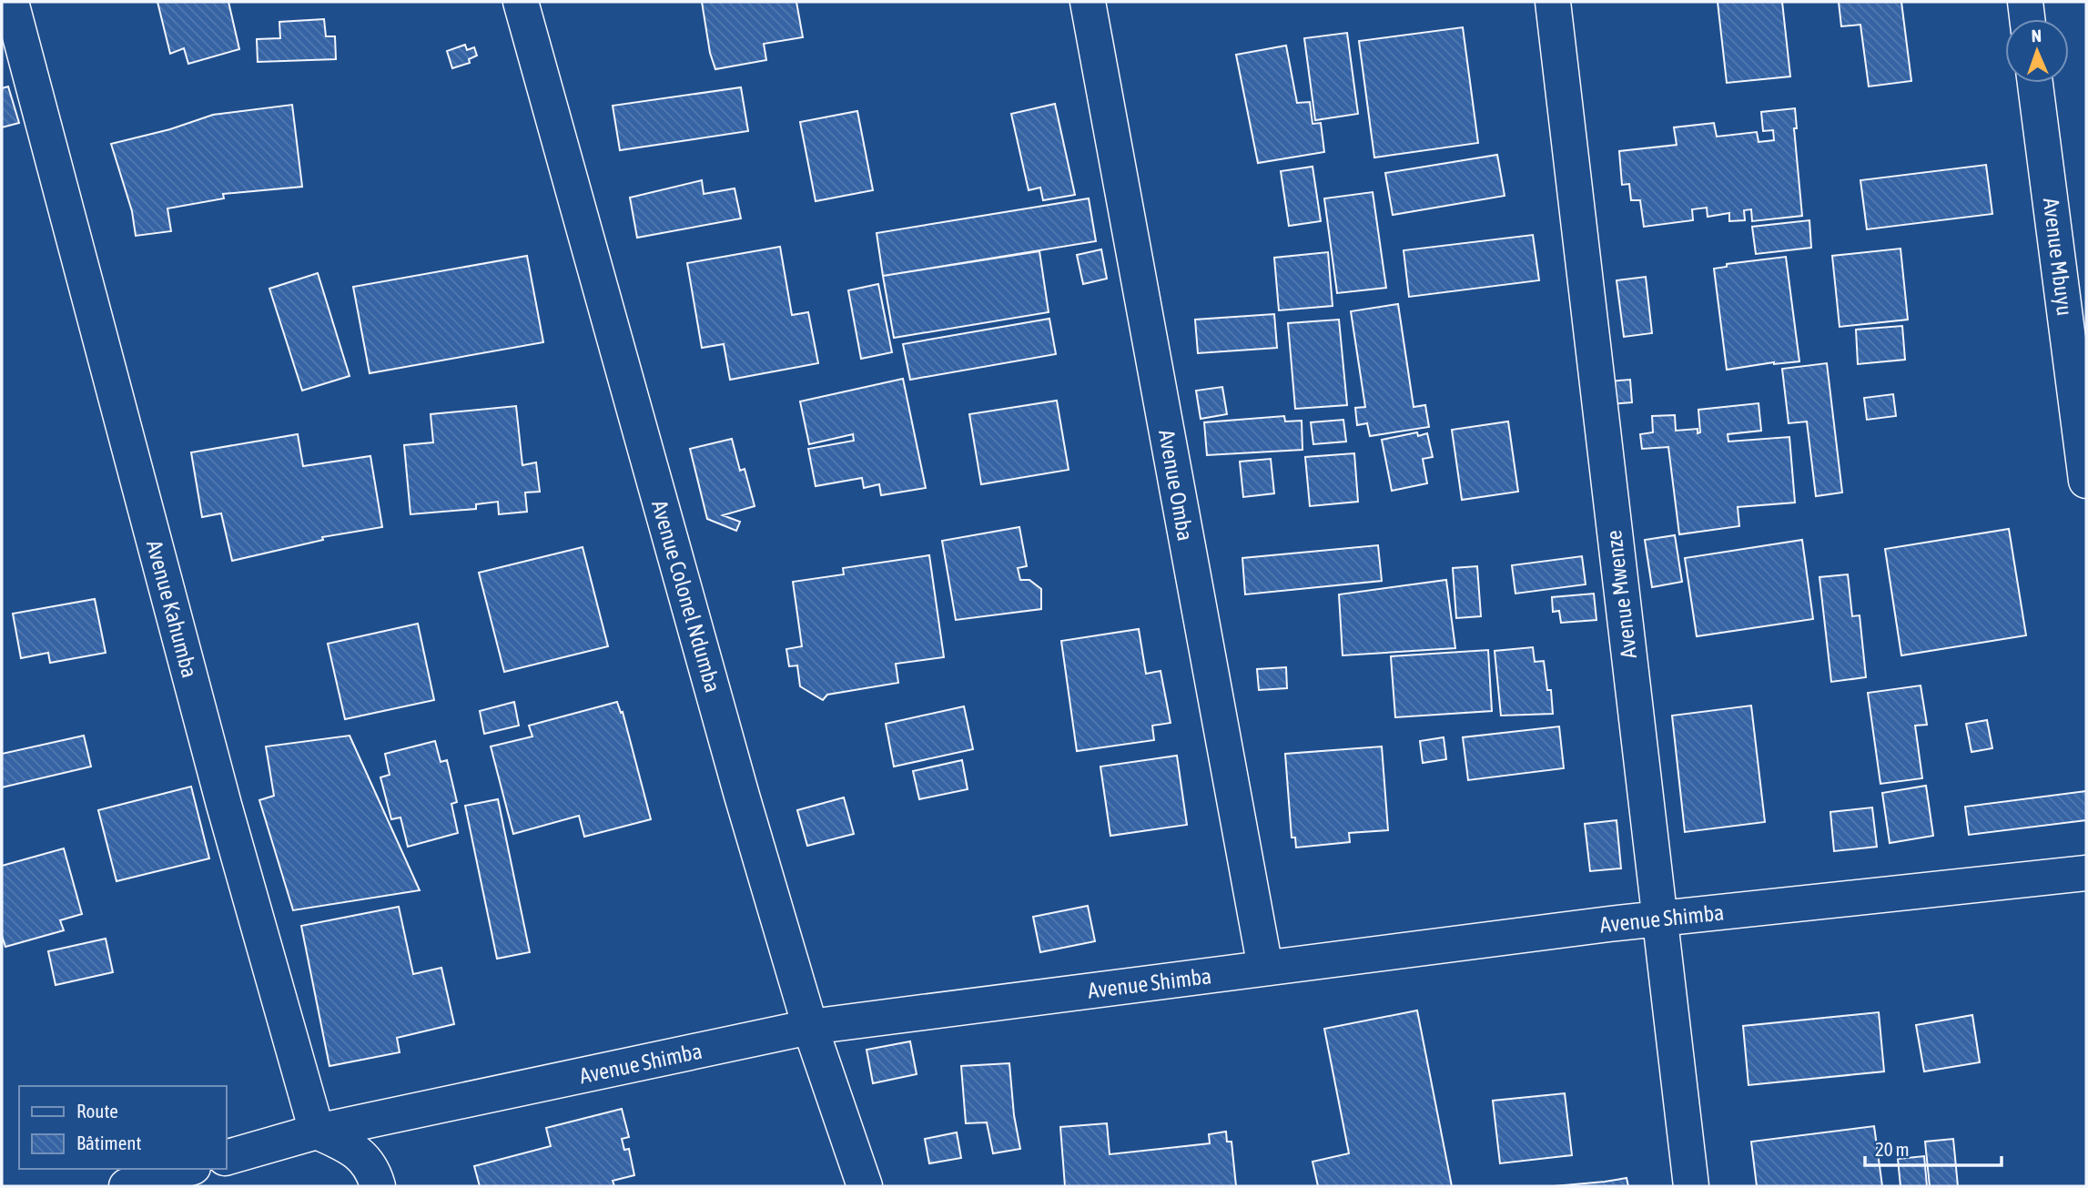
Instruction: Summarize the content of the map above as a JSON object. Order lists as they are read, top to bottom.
{
  "streets": {
    "street": [
      "Avenue Mbuyu",
      "Avenue Omba",
      "Avenue Mwenze",
      "Avenue Colonel Ndumba",
      "Avenue Kahumba",
      "Avenue Shimba"
    ]
  },
  "crossings": [
    ["Avenue Omba", "Avenue Shimba"],
    ["Avenue Mwenze", "Avenue Shimba"],
    ["Avenue Colonel Ndumba", "Avenue Shimba"],
    ["Avenue Kahumba", "Avenue Shimba"]
  ],
  "legend": ["Route", "Bâtiment"],
  "scale_bar": "20 m",
  "north": "top"
}
